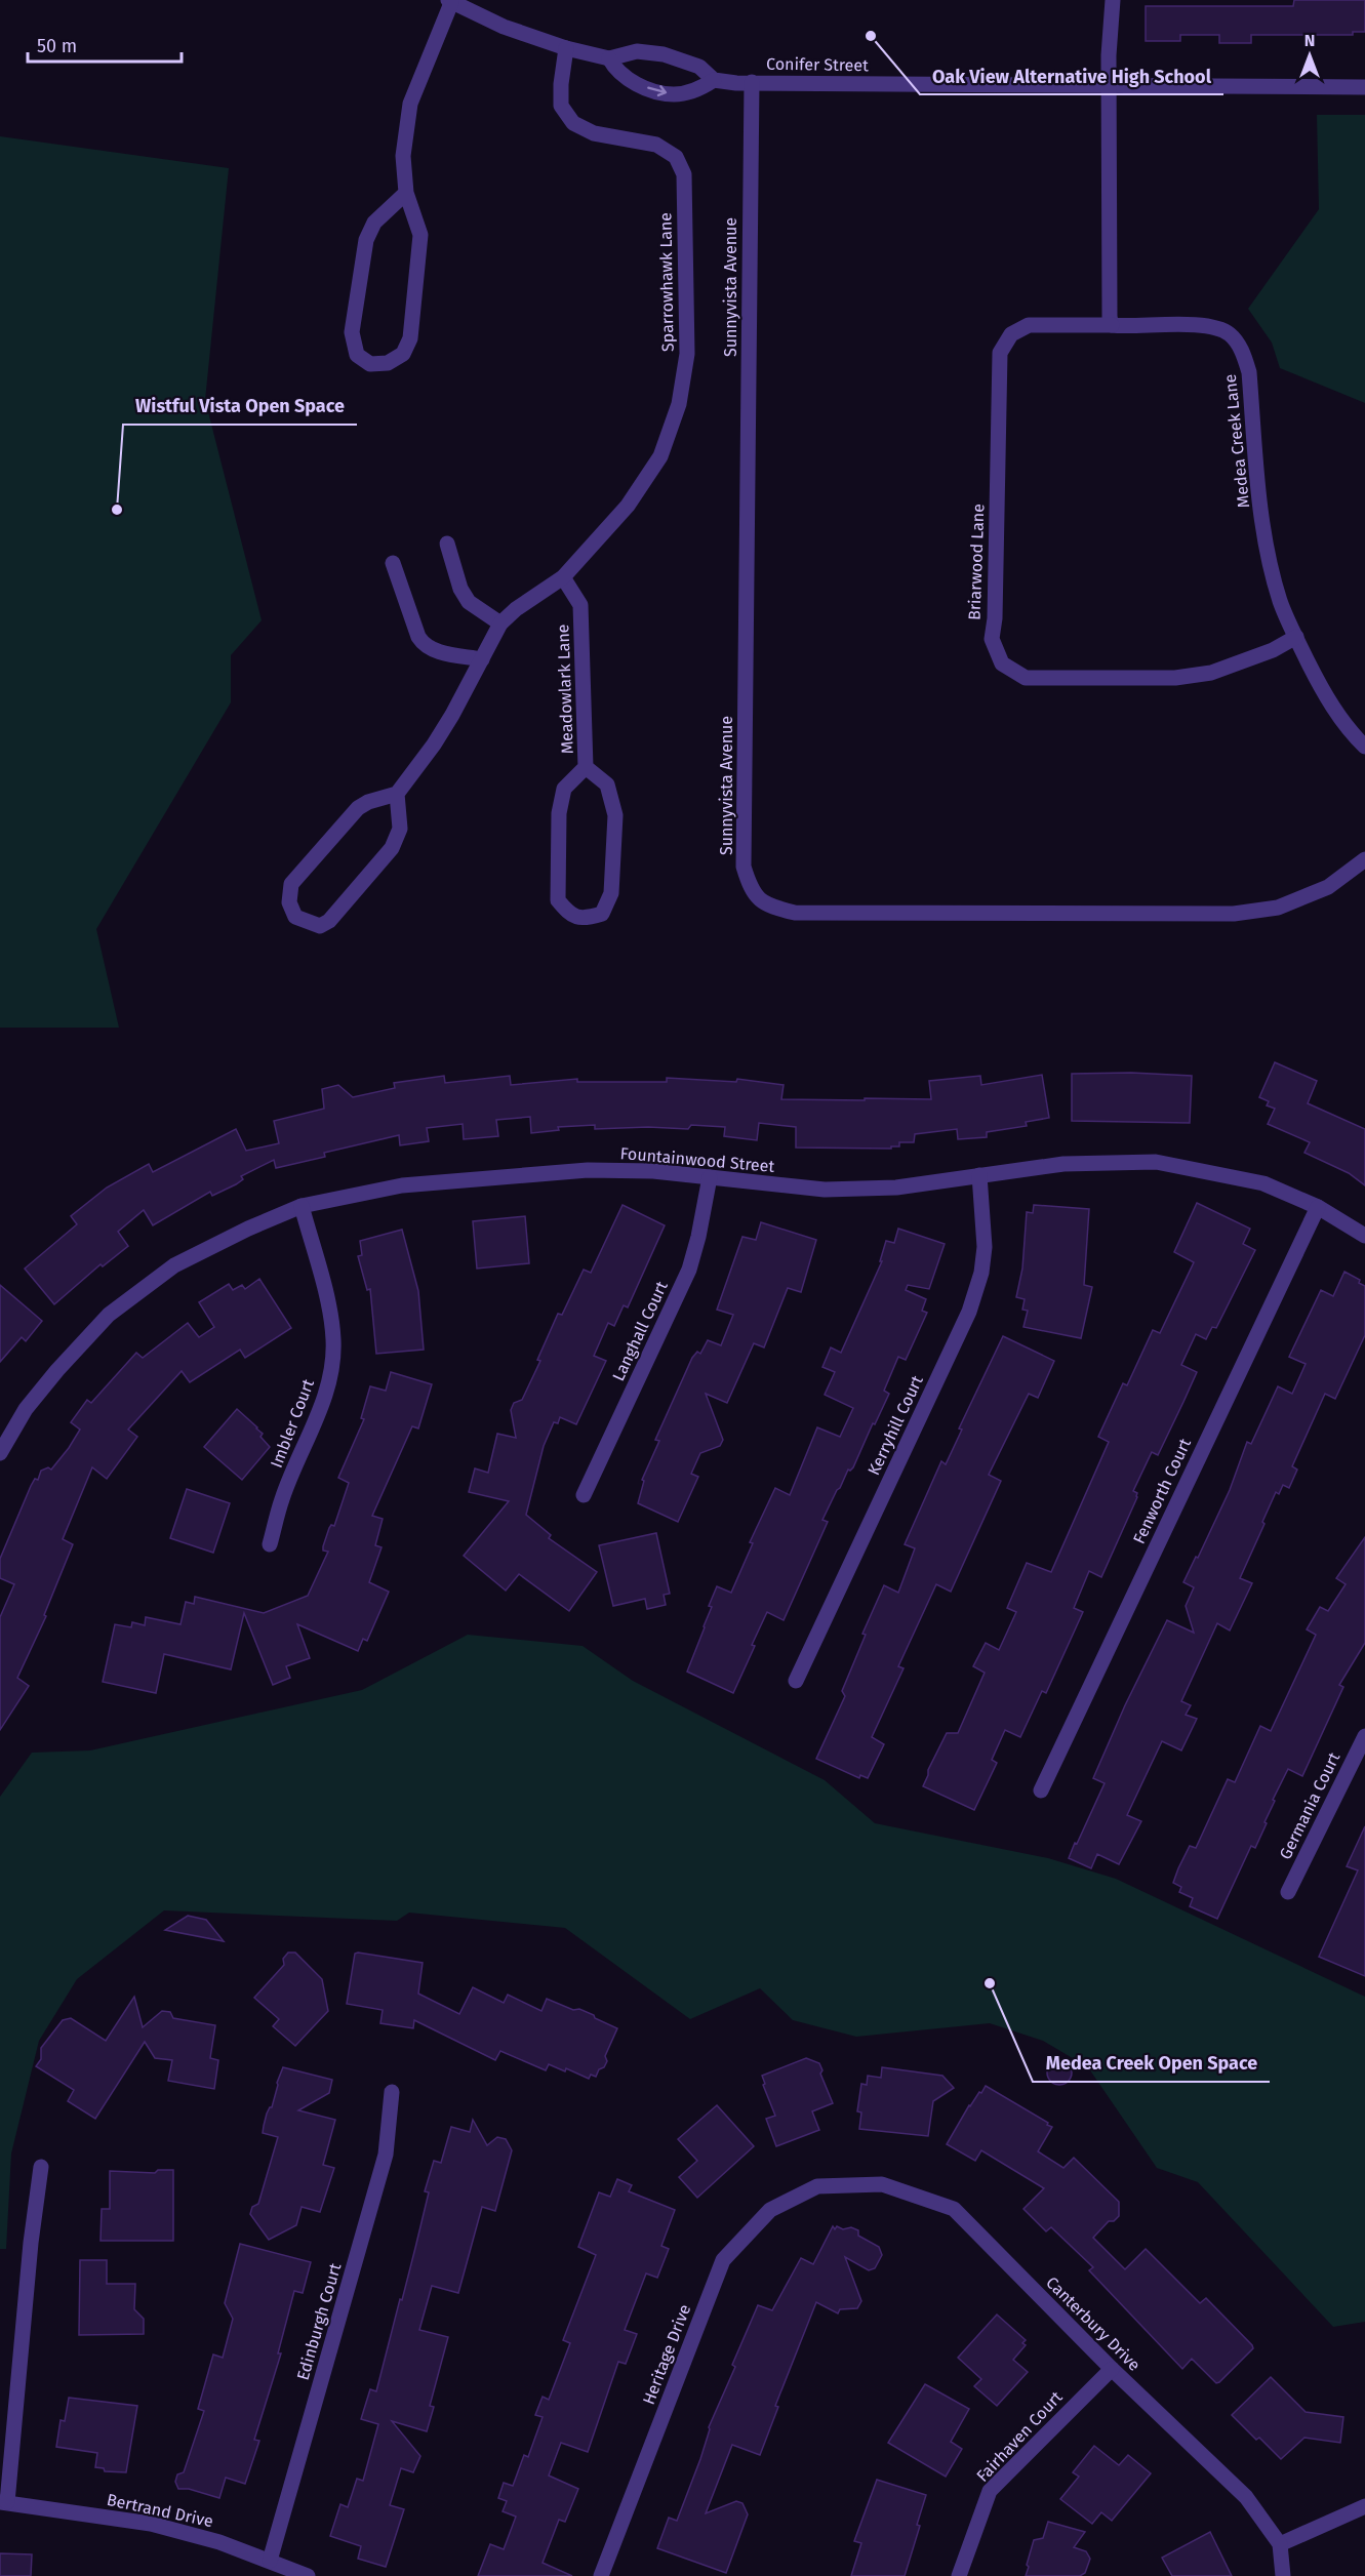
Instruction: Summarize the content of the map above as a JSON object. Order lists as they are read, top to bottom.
{
  "streets": {
    "street": [
      "Conifer Street",
      "Sparrowhawk Lane",
      "Sunnyvista Avenue",
      "Medea Creek Lane",
      "Briarwood Lane",
      "Meadowlark Lane",
      "Fountainwood Street",
      "Langhall Court",
      "Imbler Court",
      "Kerryhill Court",
      "Fenworth Court",
      "Germania Court",
      "Edinburgh Court",
      "Canterbury Drive",
      "Heritage Drive",
      "Fairhaven Court",
      "Bertrand Drive"
    ]
  },
  "crossings": [
    ["Conifer Street", "Sunnyvista Avenue"],
    ["Sparrowhawk Lane", "Meadowlark Lane"],
    ["Medea Creek Lane", "Briarwood Lane"],
    ["Fountainwood Street", "Langhall Court"],
    ["Fountainwood Street", "Imbler Court"],
    ["Fountainwood Street", "Kerryhill Court"],
    ["Fountainwood Street", "Fenworth Court"],
    ["Edinburgh Court", "Bertrand Drive"],
    ["Canterbury Drive", "Heritage Drive"],
    ["Canterbury Drive", "Fairhaven Court"]
  ],
  "places": ["Oak View Alternative High School", "Wistful Vista Open Space", "Medea Creek Open Space"],
  "scale_bar": "50 m",
  "north": "top"
}
